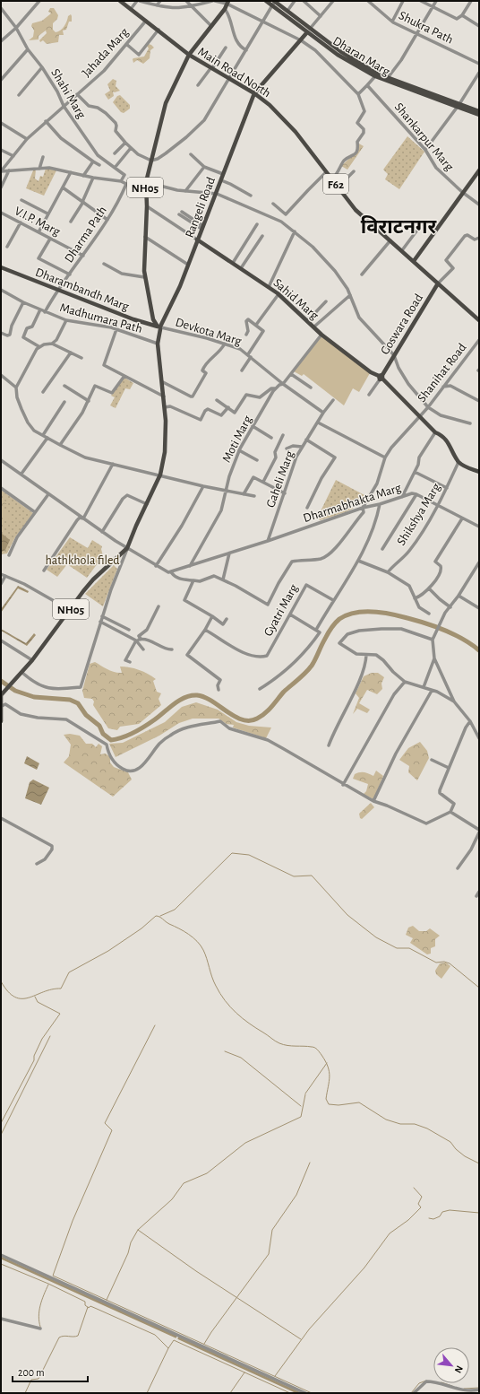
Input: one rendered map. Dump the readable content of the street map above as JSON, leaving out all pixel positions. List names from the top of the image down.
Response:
{
  "streets": {
    "main road": [
      "Dharan Marg",
      "Main Road North",
      "F62",
      "NH05",
      "Rangeli Road",
      "Dharambandh Marg",
      "Sahid Marg",
      "Goswara Road"
    ],
    "street": [
      "Shukra Path",
      "Jahada Marg",
      "Shahi Marg",
      "Shankarpur Marg",
      "V.I.P. Marg",
      "Dharma Path",
      "Madhumara Path",
      "Devkota Marg",
      "Shanihat Road",
      "Moti Marg",
      "Gaheli Marg",
      "Dharmabhakta Marg",
      "Shikshya Marg",
      "Gyatri Marg"
    ]
  },
  "crossings": [
    ["Jahada Marg", "Shahi Marg"],
    ["Jahada Marg", "F62"],
    ["Main Road North", "F62"],
    ["Main Road North", "NH05"],
    ["Main Road North", "Rangeli Road"],
    ["Main Road North", "Goswara Road"],
    ["F62", "NH05"],
    ["NH05", "Rangeli Road"],
    ["NH05", "Dharambandh Marg"],
    ["NH05", "Madhumara Path"],
    ["NH05", "Devkota Marg"],
    ["Rangeli Road", "Dharambandh Marg"],
    ["Rangeli Road", "Sahid Marg"],
    ["Rangeli Road", "Devkota Marg"],
    ["V.I.P. Marg", "Dharma Path"],
    ["Dharma Path", "Dharambandh Marg"],
    ["Dharma Path", "Madhumara Path"],
    ["Dharambandh Marg", "Devkota Marg"],
    ["Sahid Marg", "Goswara Road"],
    ["Sahid Marg", "Shanihat Road"],
    ["Sahid Marg", "Moti Marg"],
    ["Sahid Marg", "Shikshya Marg"],
    ["Devkota Marg", "Moti Marg"],
    ["Shanihat Road", "Dharmabhakta Marg"],
    ["Moti Marg", "Dharmabhakta Marg"],
    ["Gaheli Marg", "Dharmabhakta Marg"],
    ["Dharmabhakta Marg", "Shikshya Marg"]
  ],
  "districts": ["विराटनगर"],
  "parks": ["hathkhola filed"],
  "scale_bar": "200 m",
  "north": "bottom right"
}
